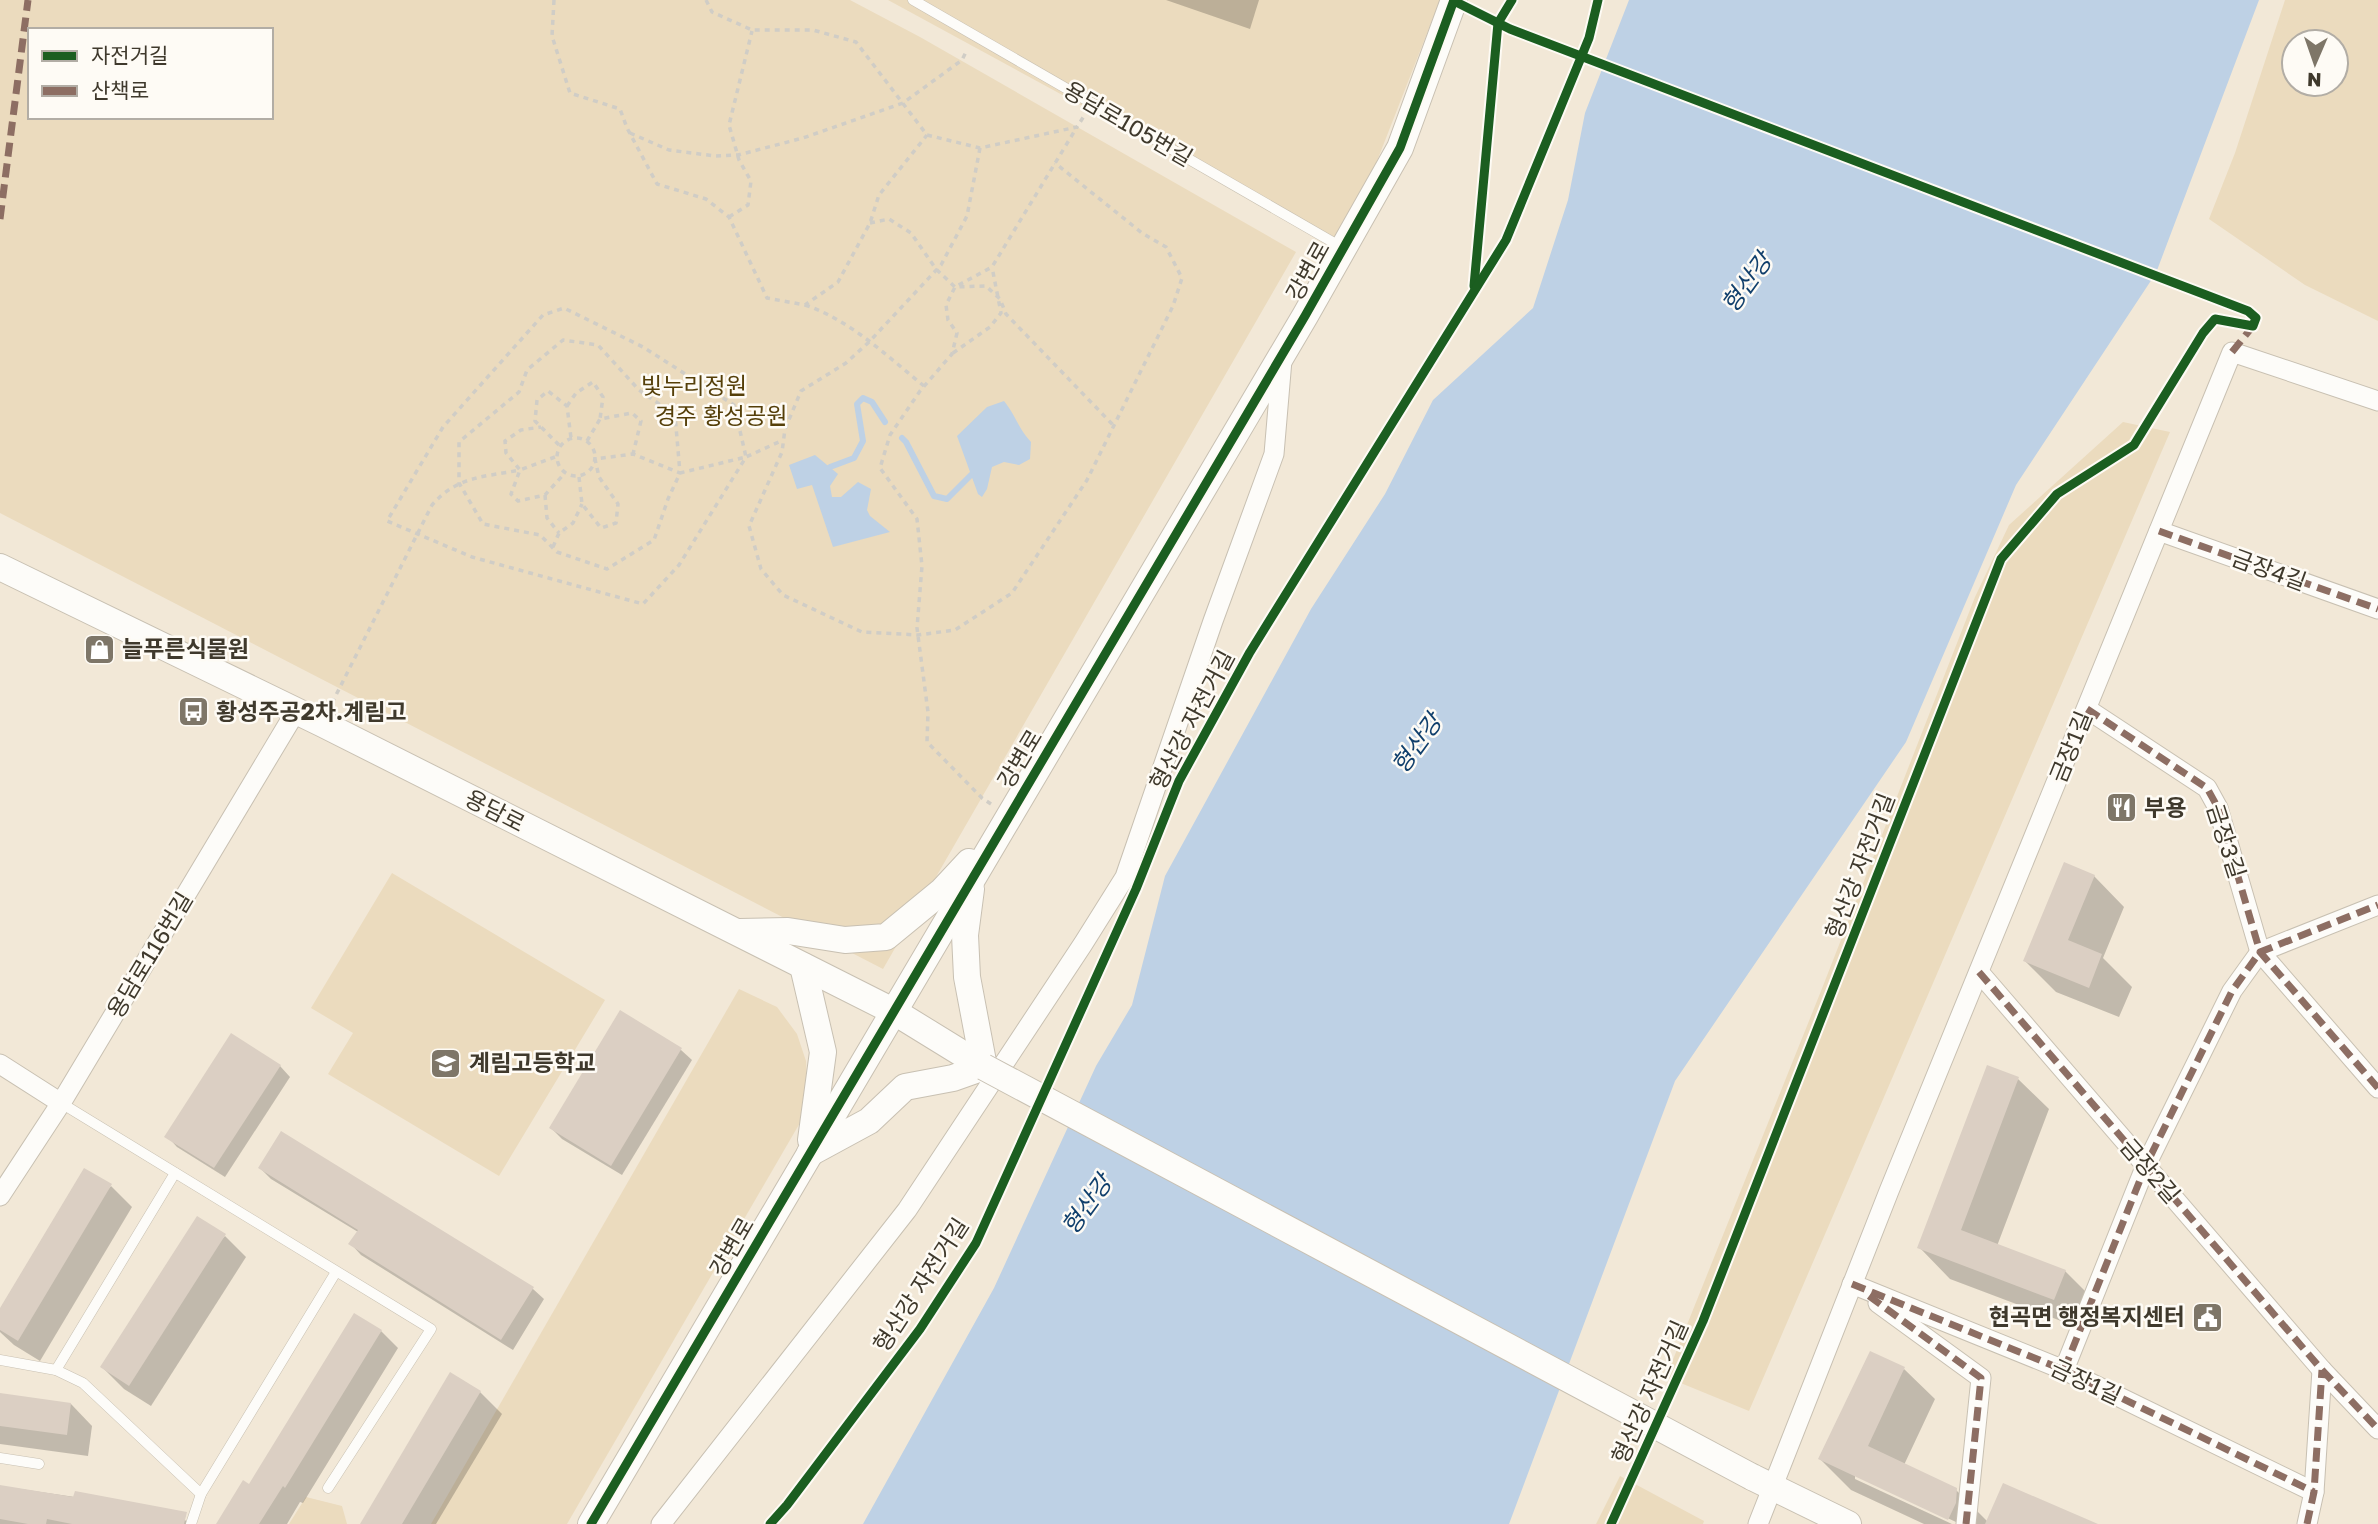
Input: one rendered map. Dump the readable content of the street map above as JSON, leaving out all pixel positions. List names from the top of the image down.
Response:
{
  "streets": {
    "main road": ["강변로", "용담로"],
    "street": [
      "금장4길",
      "금장1길",
      "금장3길",
      "용담로116번길",
      "금장2길"
    ],
    "lane": ["용담로105번길"],
    "cycle path": ["형산강 자전거길"]
  },
  "crossings": [
    ["용담로105번길", "강변로"],
    ["강변로", "용담로"],
    ["금장4길", "금장1길"],
    ["금장1길", "용담로"],
    ["금장1길", "금장3길"],
    ["금장1길", "금장2길"],
    ["용담로", "용담로116번길"]
  ],
  "water": ["형산강"],
  "parks": ["빛누리정원", "경주 황성공원"],
  "places": {
    "shop": ["늘푸른식물원"],
    "bus stop": ["황성주공2차.계림고"],
    "restaurant": ["부용"],
    "school or university": ["계림고등학교"],
    "public building": ["현곡면 행정복지센터"]
  },
  "legend": ["자전거길", "산책로"],
  "north": "bottom"
}
